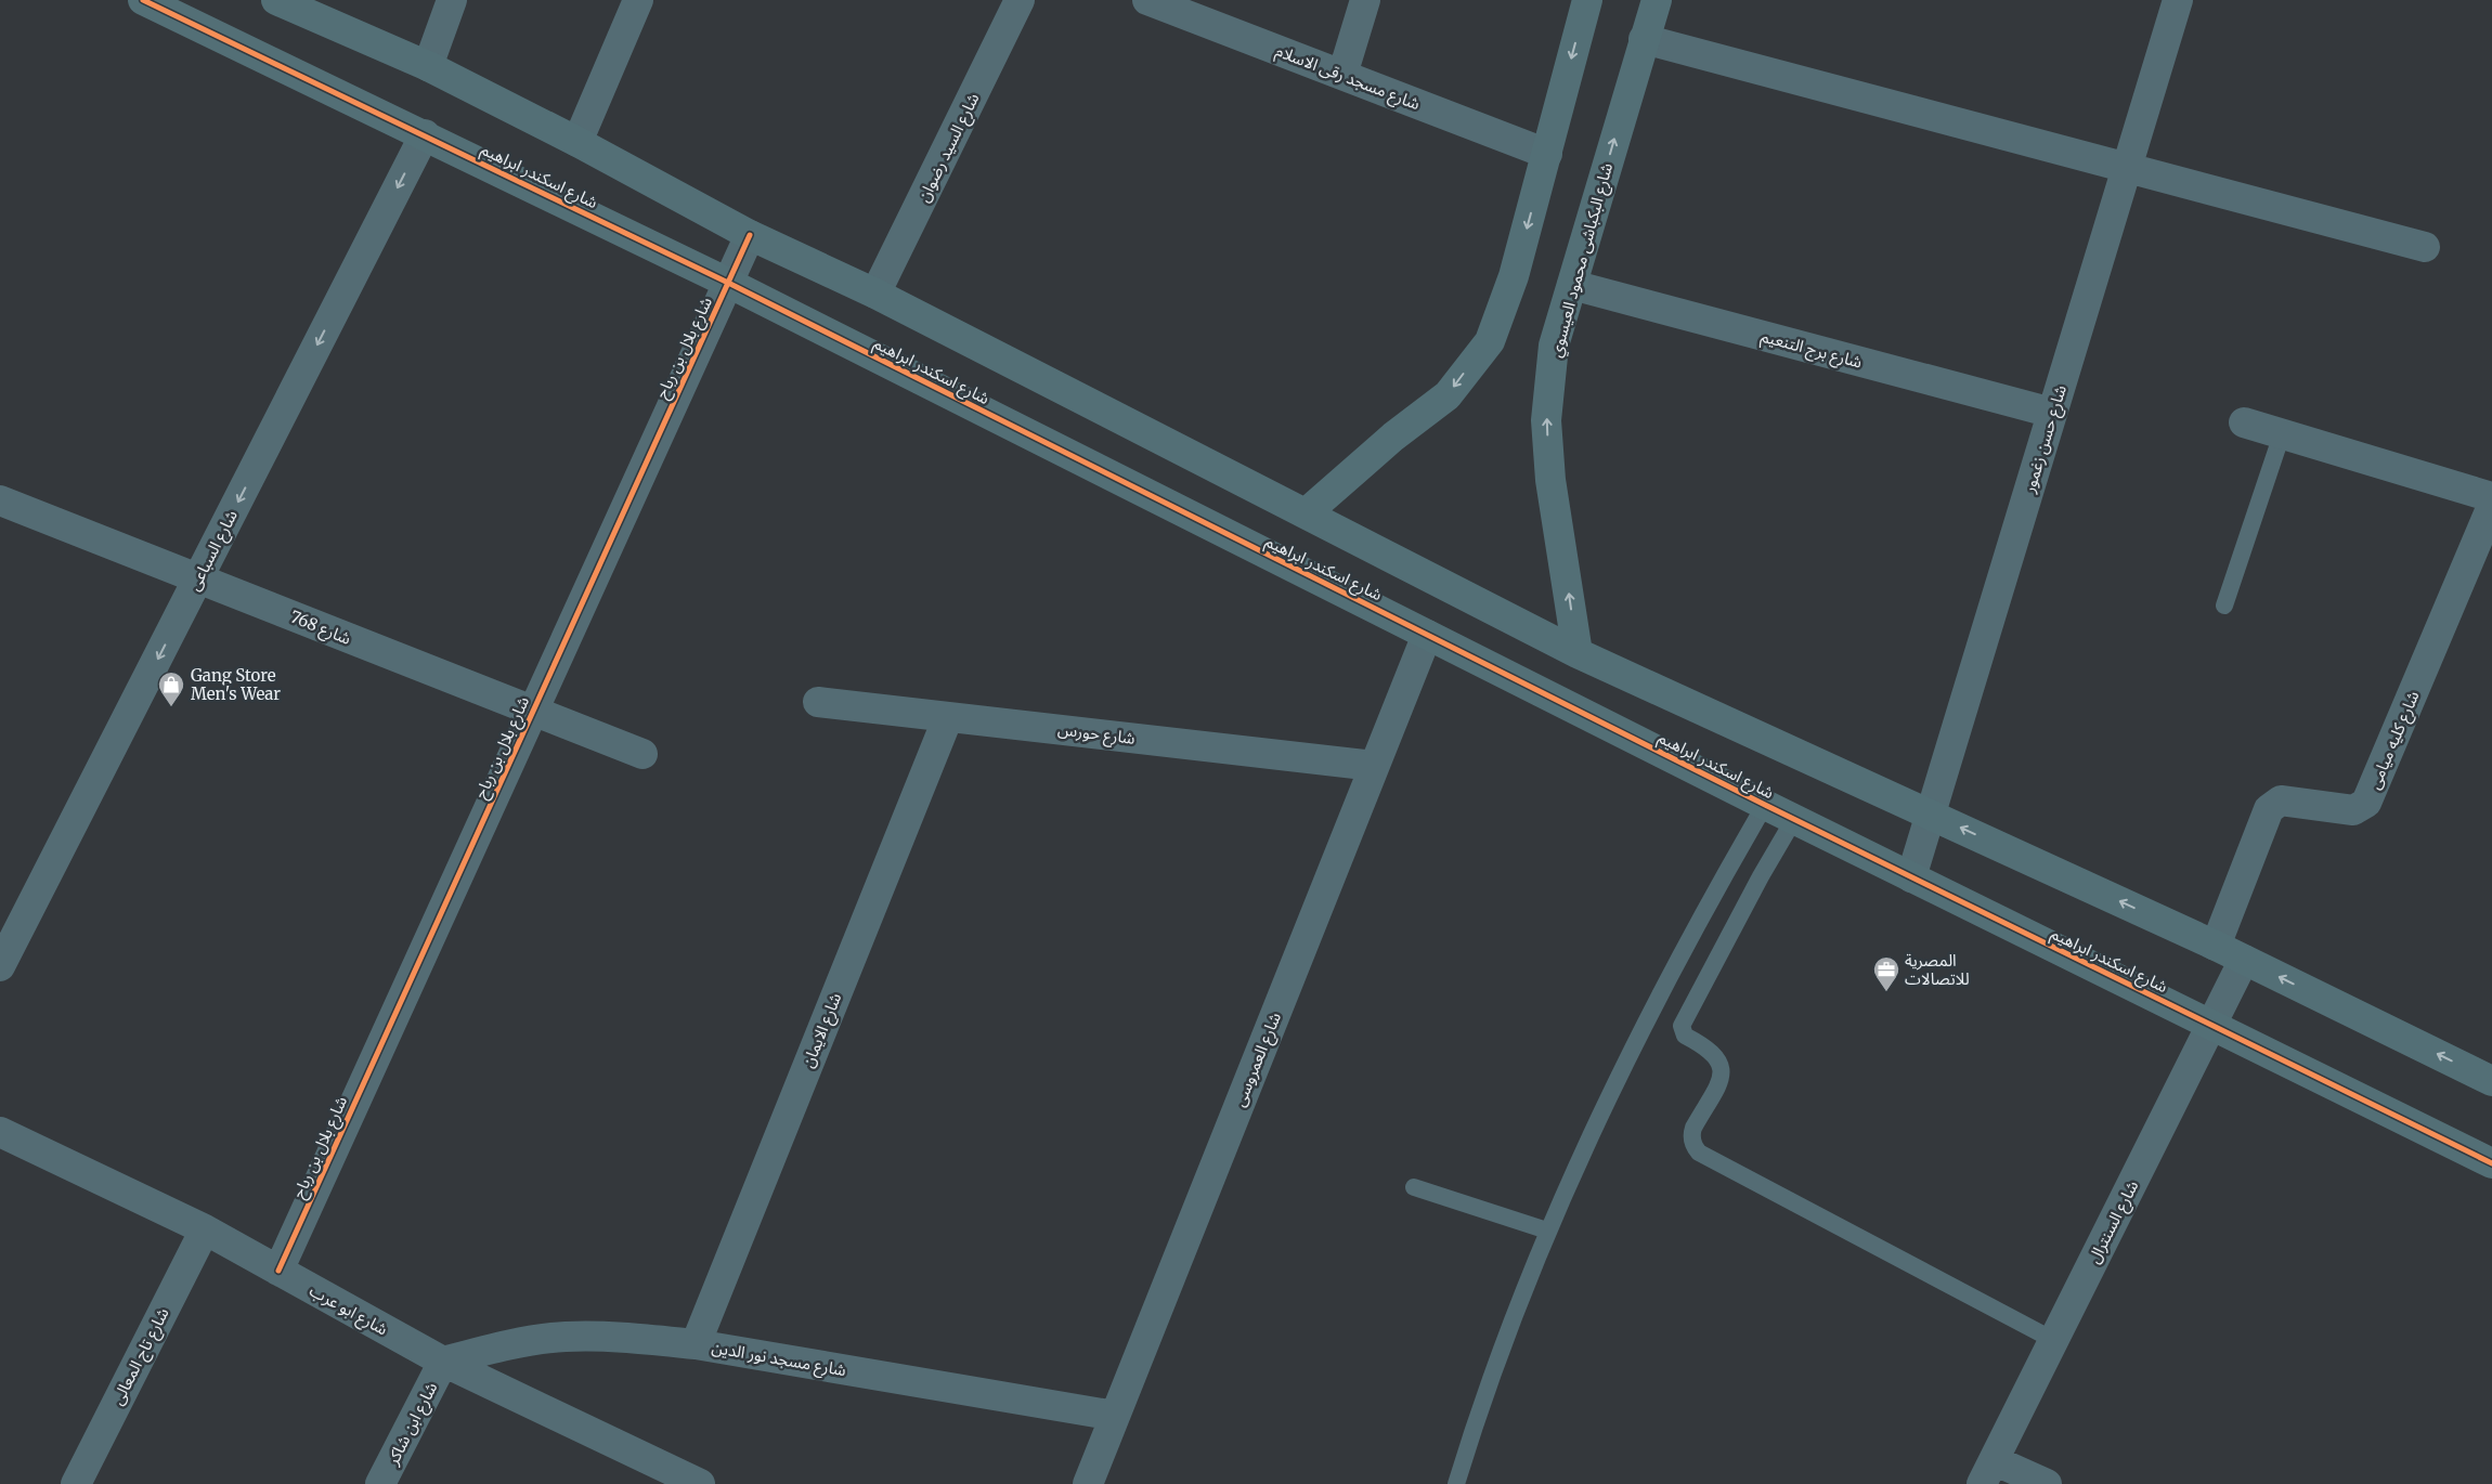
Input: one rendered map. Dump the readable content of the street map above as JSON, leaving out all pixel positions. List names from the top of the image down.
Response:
{
  "streets": {
    "street": [
      "شارع مسجد رقى الاسلام",
      "شارع السيد رضوان",
      "شارع اسكندر ابراهيم",
      "شارع البكباشى محمود العيسوي",
      "شارع بلال بن رباح",
      "شارع برج التنعيم",
      "شارع حسن زغمور",
      "شارع السباعى",
      "شارع 768",
      "شارع حورس",
      "شارع كليه ميامى",
      "شارع الايمان",
      "شارع العمروسى",
      "شارع السنترال",
      "شارع ابو عرب",
      "شارع تاج المعالى",
      "شارع مسجد نور الدين",
      "شارع ابن شاكر"
    ]
  },
  "crossings": [
    ["شارع اسكندر ابراهيم", "شارع بلال بن رباح"],
    ["شارع اسكندر ابراهيم", "شارع حسن زغمور"],
    ["شارع اسكندر ابراهيم", "شارع السباعى"],
    ["شارع اسكندر ابراهيم", "شارع العمروسى"],
    ["شارع اسكندر ابراهيم", "شارع السنترال"],
    ["شارع البكباشى محمود العيسوي", "شارع برج التنعيم"],
    ["شارع بلال بن رباح", "شارع 768"],
    ["شارع بلال بن رباح", "شارع ابو عرب"],
    ["شارع برج التنعيم", "شارع حسن زغمور"],
    ["شارع السباعى", "شارع 768"],
    ["شارع حورس", "شارع الايمان"],
    ["شارع حورس", "شارع العمروسى"],
    ["شارع الايمان", "شارع مسجد نور الدين"],
    ["شارع العمروسى", "شارع مسجد نور الدين"],
    ["شارع ابو عرب", "شارع تاج المعالى"],
    ["شارع ابو عرب", "شارع مسجد نور الدين"],
    ["شارع ابو عرب", "شارع ابن شاكر"],
    ["شارع مسجد نور الدين", "شارع ابن شاكر"]
  ],
  "one_way": ["شارع البكباشى محمود العيسوي", "شارع السباعى"],
  "places": {
    "shop": ["Gang Store Men's Wear"],
    "office": ["المصرية للاتصالات"]
  }
}
